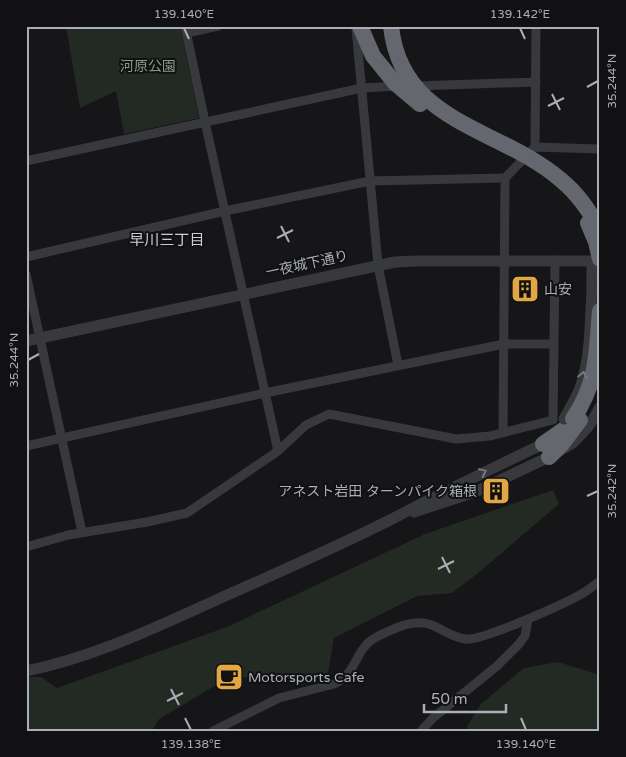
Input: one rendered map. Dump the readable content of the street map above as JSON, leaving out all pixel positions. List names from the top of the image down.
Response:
{
  "streets": {
    "street": ["一夜城下通り"]
  },
  "districts": ["早川三丁目"],
  "parks": ["河原公園"],
  "places": {
    "building": ["山安", "アネスト岩田 ターンパイク箱根"],
    "cafe": ["Motorsports Cafe"]
  },
  "scale_bar": "50 m",
  "coordinates": [
    "139.140°E",
    "139.142°E",
    "35.244°N",
    "35.242°N",
    "139.138°E"
  ]
}
